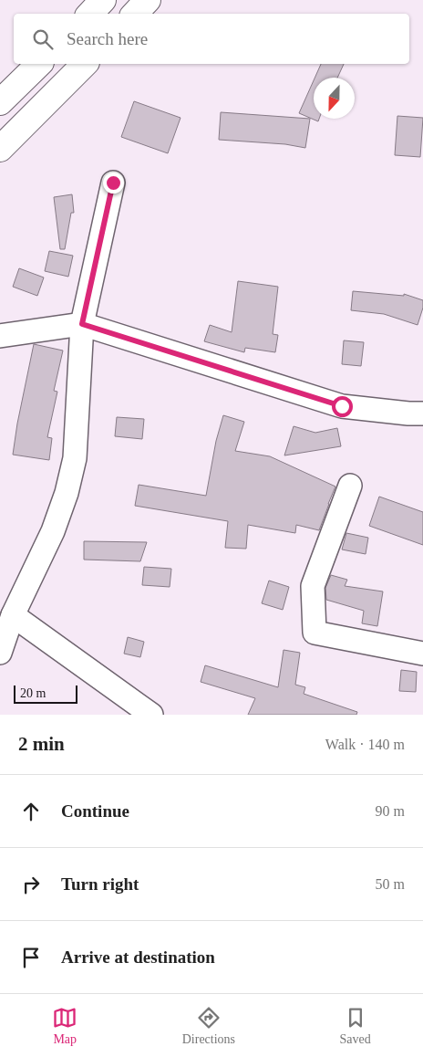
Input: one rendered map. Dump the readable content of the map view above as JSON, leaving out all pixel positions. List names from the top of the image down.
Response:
{
  "scale_bar": "20 m",
  "north": "bottom",
  "page": {
    "search": "Search here",
    "scale": "20 m",
    "heading": ["2 min", "Walk · 140 m"],
    "list": [
      ["Continue", "90 m"],
      ["Turn right", "50 m"],
      "Arrive at destination"
    ],
    "nav": ["Map", "Directions", "Saved"]
  }
}
